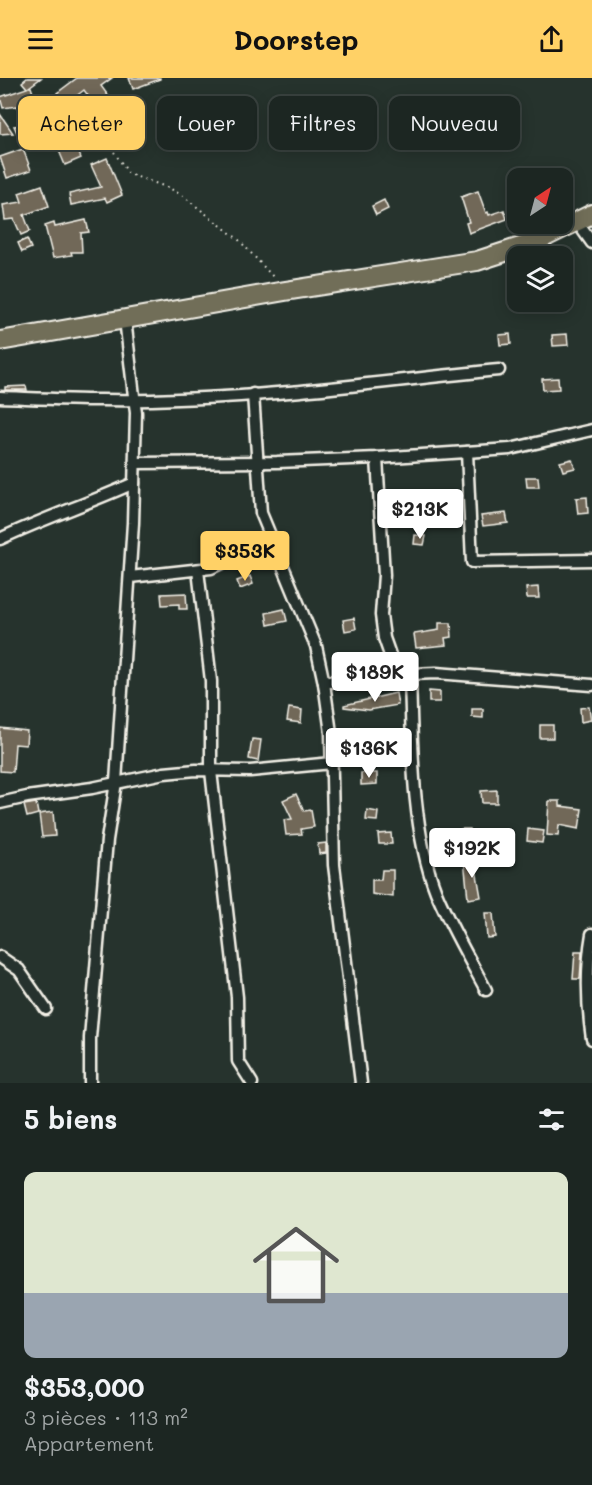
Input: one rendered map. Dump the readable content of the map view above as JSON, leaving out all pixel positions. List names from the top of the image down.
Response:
{
  "north": "top right",
  "page": {
    "header": "Doorstep",
    "chip": [
      "Acheter",
      "Louer",
      "Filtres",
      "Nouveau"
    ],
    "price": [
      "$213K",
      "$353K",
      "$189K",
      "$136K",
      "$192K"
    ],
    "heading": "5 biens",
    "list": [
      {
        "name": "$353,000",
        "note": "3 pièces · 113 m² · Appartement"
      }
    ]
  }
}
